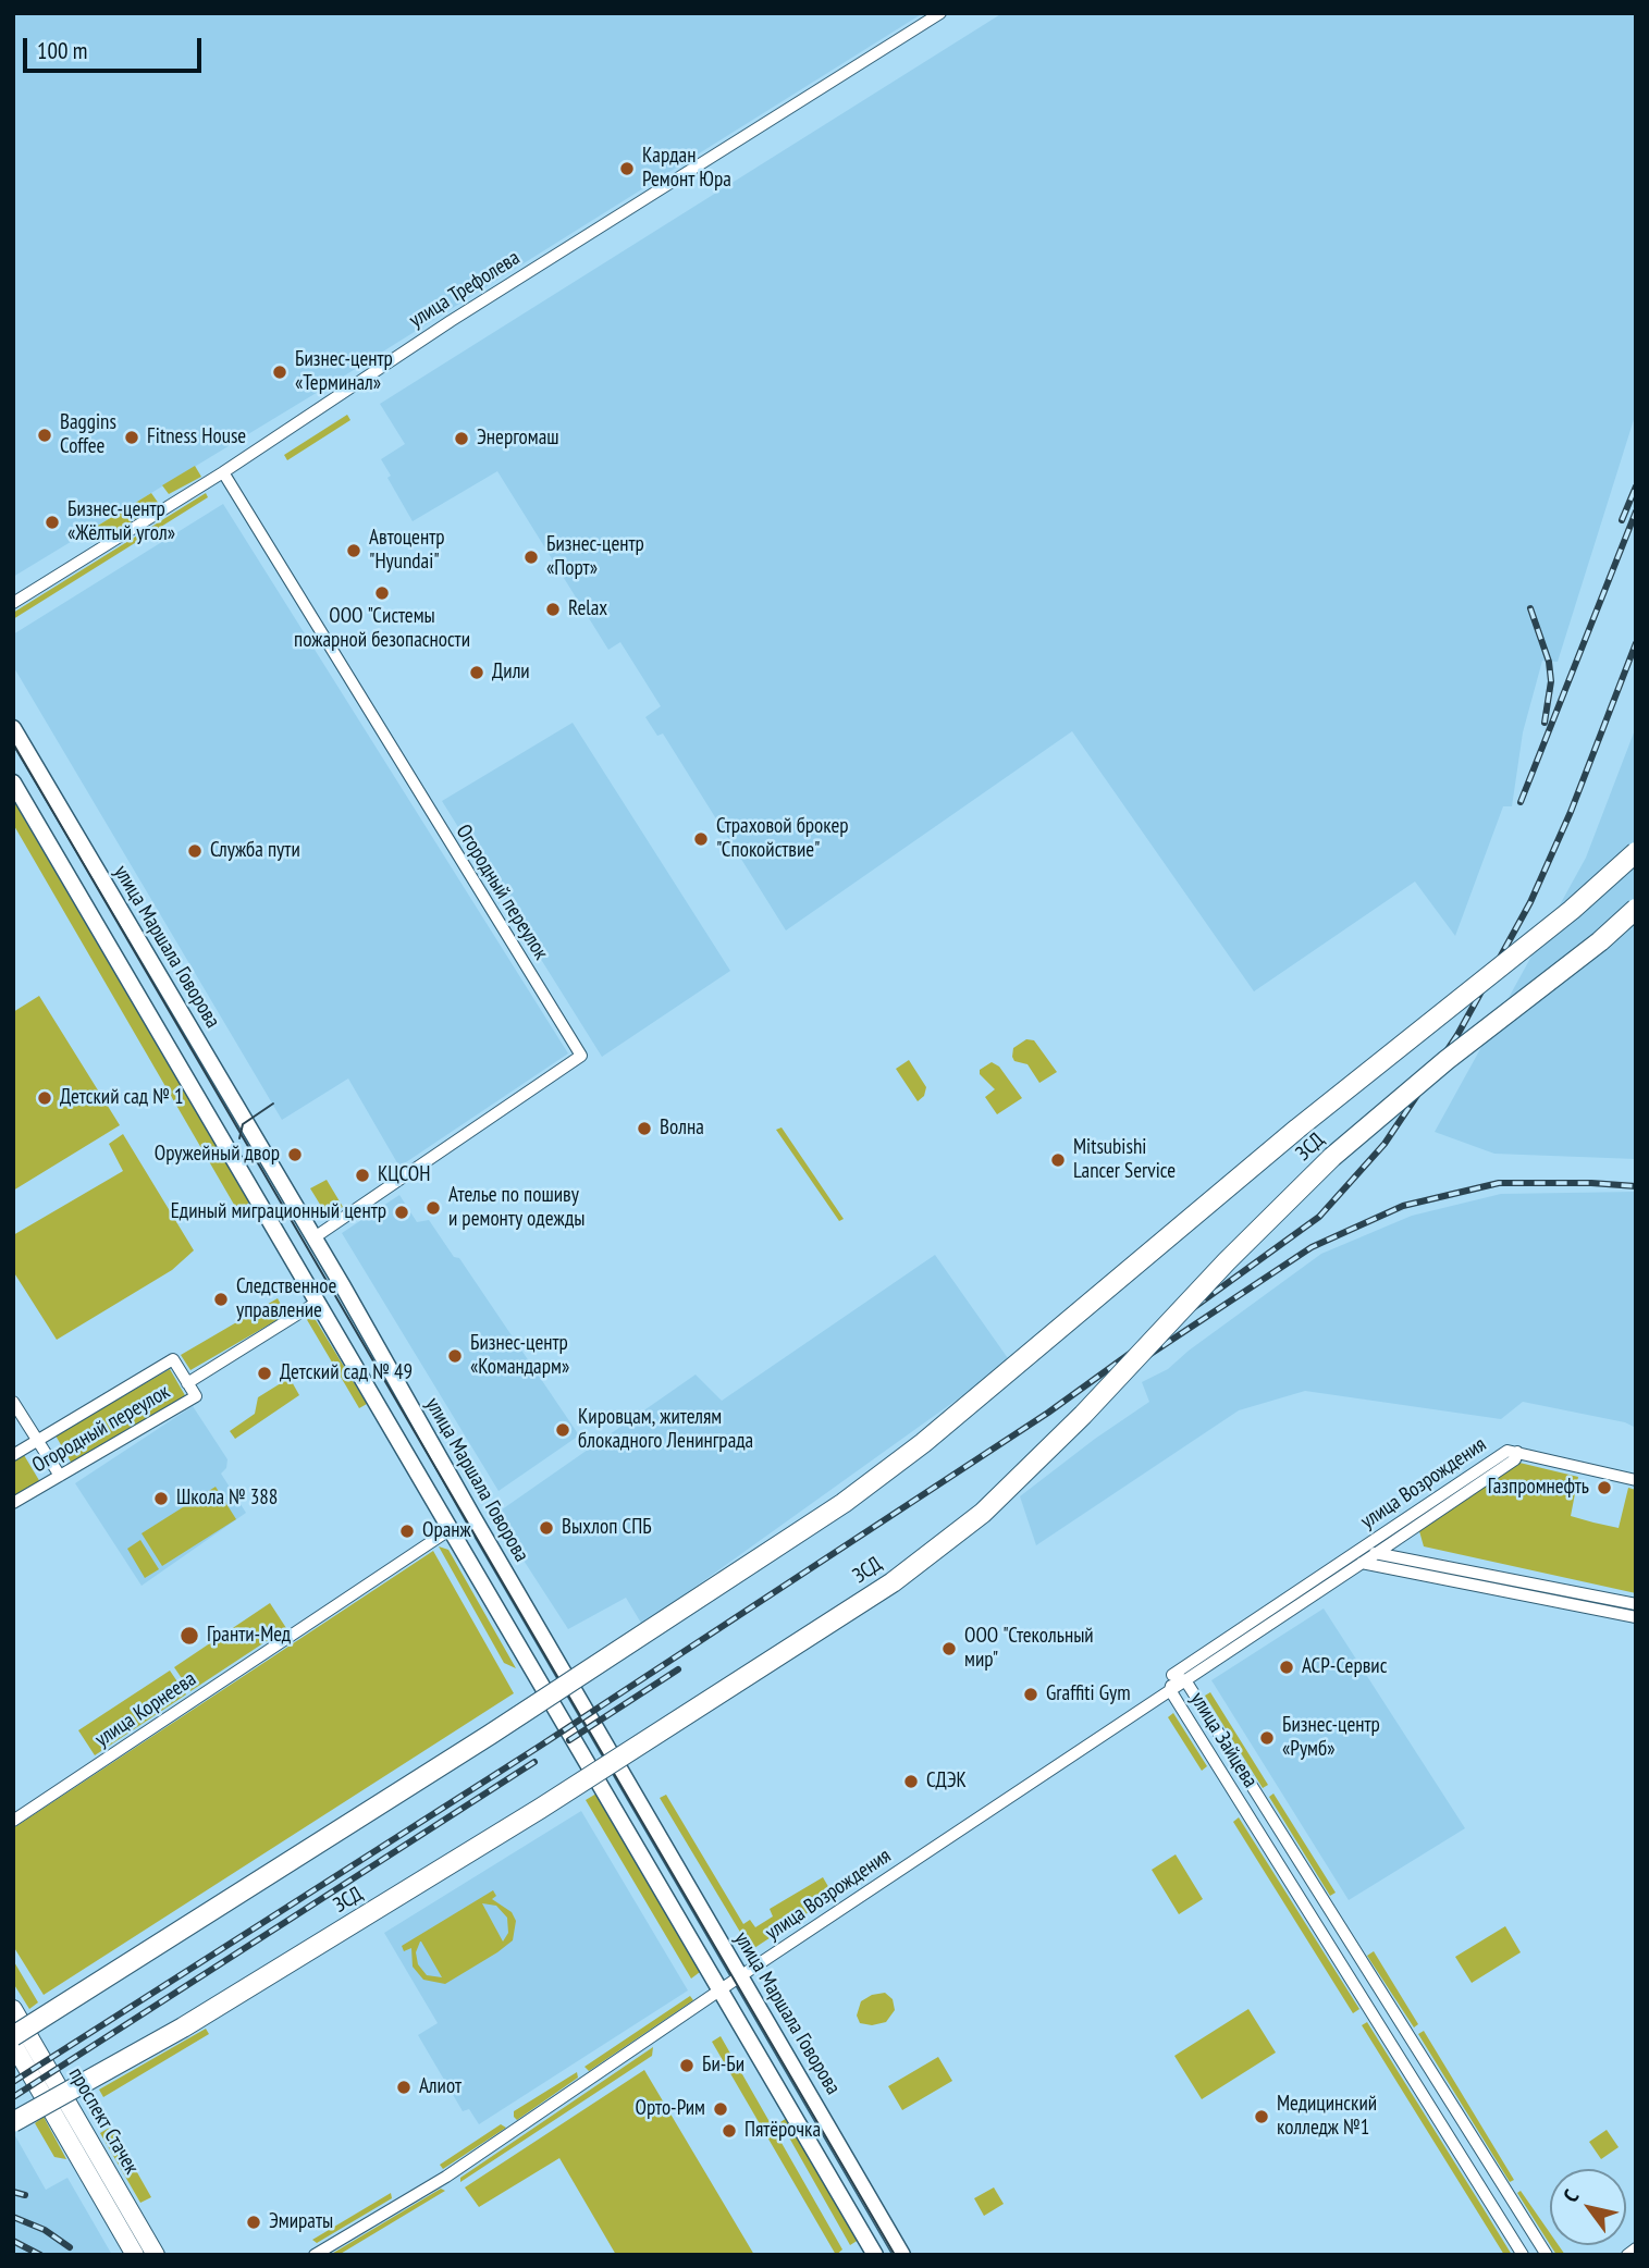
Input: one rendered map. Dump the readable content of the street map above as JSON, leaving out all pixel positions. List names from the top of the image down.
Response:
{
  "streets": {
    "highway": ["ЗСД"],
    "main road": ["улица Маршала Говорова", "проспект Стачек"],
    "street": [
      "улица Трефолева",
      "Огородный переулок",
      "улица Возрождения",
      "улица Корнеева",
      "улица Зайцева"
    ]
  },
  "crossings": [
    ["улица Трефолева", "Огородный переулок"],
    ["Огородный переулок", "улица Маршала Говорова"],
    ["улица Маршала Говорова", "улица Возрождения"],
    ["улица Маршала Говорова", "улица Корнеева"],
    ["улица Возрождения", "улица Зайцева"]
  ],
  "places": [
    "Кардан Ремонт Юра",
    "Бизнес-центр «Терминал»",
    "Baggins Coffee",
    "Fitness House",
    "Энергомаш",
    "Бизнес-центр «Жёлтый угол»",
    "Автоцентр \"Hyundai\"",
    "Бизнес-центр «Порт»",
    "ООО \"Системы пожарной безопасности",
    "Relax",
    "Дили",
    "Страховой брокер \"Спокойствие\"",
    "Служба пути",
    "Детский сад № 1",
    "Волна",
    "Оружейный двор",
    "Mitsubishi Lancer Service",
    "КЦСОН",
    "Ателье по пошиву и ремонту одежды",
    "Единый миграционный центр",
    "Следственное управление",
    "Бизнес-центр «Командарм»",
    "Детский сад № 49",
    "Кировцам, жителям блокадного Ленинграда",
    "Газпромнефть",
    "Школа № 388",
    "Выхлоп СПБ",
    "Оранж",
    "Гранти-Мед",
    "ООО \"Стекольный мир\"",
    "АСР-Сервис",
    "Graffiti Gym",
    "Бизнес-центр «Румб»",
    "СДЭК",
    "Би-Би",
    "Алиот",
    "Орто-Рим",
    "Медицинский колледж №1",
    "Пятёрочка",
    "Эмираты"
  ],
  "scale_bar": "100 m",
  "north": "top left"
}
